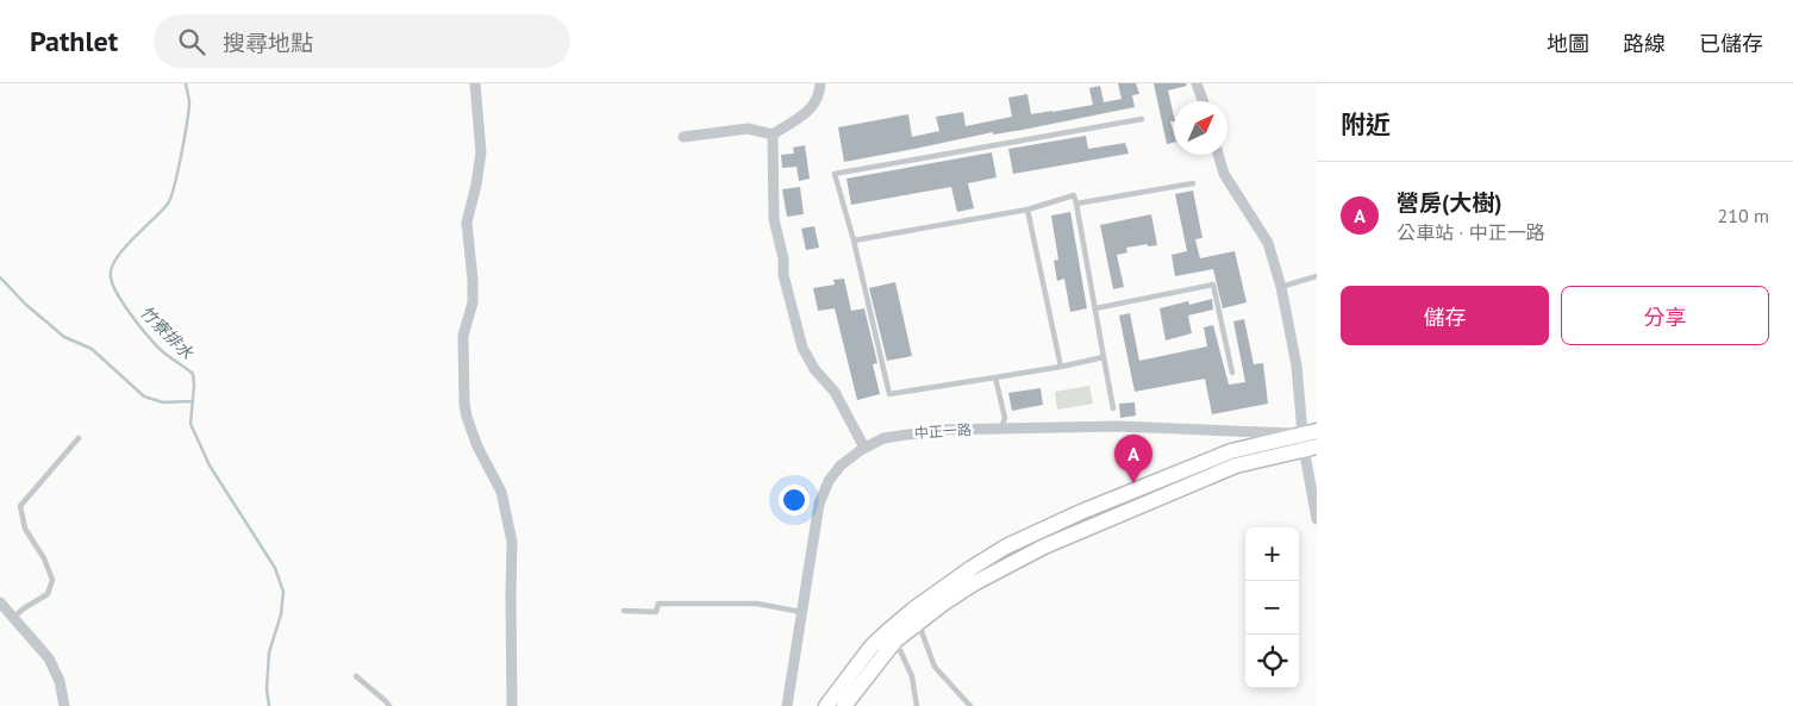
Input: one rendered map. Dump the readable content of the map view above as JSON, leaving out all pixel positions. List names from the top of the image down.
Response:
{
  "streets": {
    "street": ["中正一路"]
  },
  "water": ["竹寮排水"],
  "north": "top right",
  "page": {
    "header": "Pathlet",
    "search": "搜尋地點",
    "nav": ["地圖", "路線", "已儲存"],
    "heading": "附近",
    "list": [
      {
        "mark": "A",
        "name": "營房(大樹)",
        "note": "公車站 · 中正一路",
        "value": "210 m"
      }
    ],
    "buttons": ["儲存", "分享"],
    "pins": "A",
    "map_buttons": ["+", "−"]
  }
}
